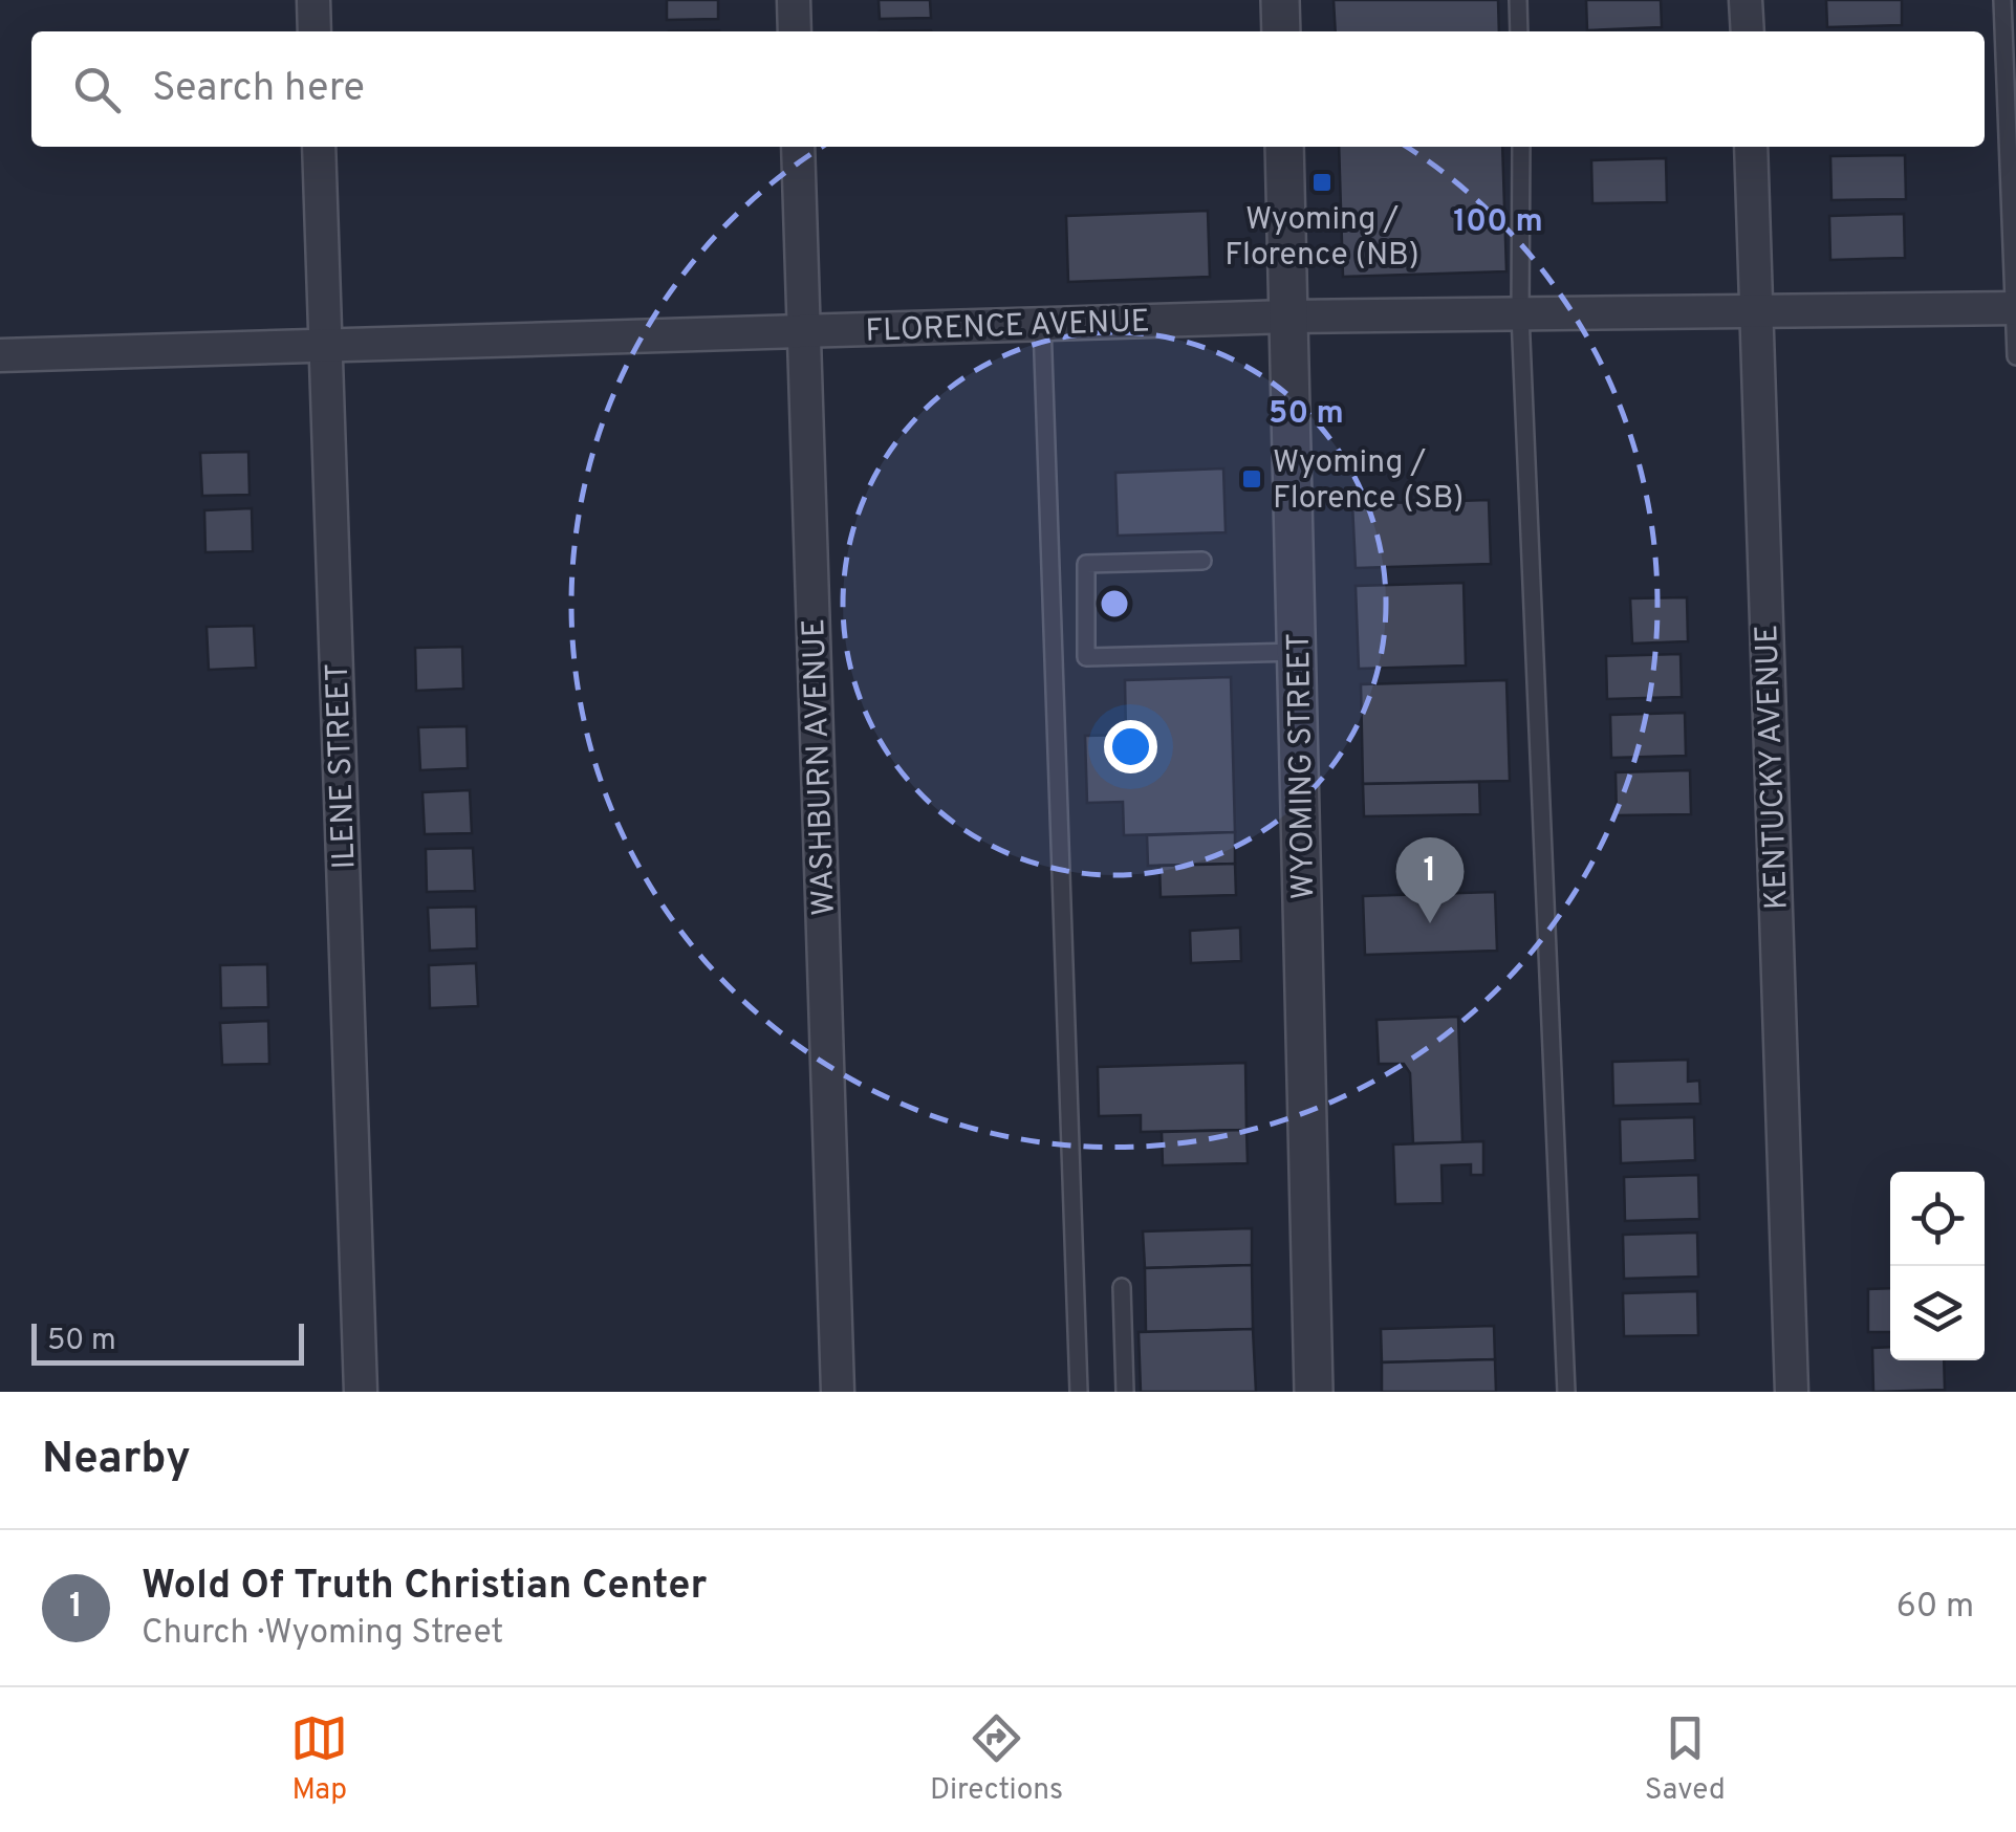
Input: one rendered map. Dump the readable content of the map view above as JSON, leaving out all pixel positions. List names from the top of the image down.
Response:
{
  "streets": {
    "street": [
      "FLORENCE AVENUE",
      "ILENE STREET",
      "WYOMING STREET",
      "WASHBURN AVENUE",
      "KENTUCKY AVENUE"
    ]
  },
  "crossings": [
    ["FLORENCE AVENUE", "ILENE STREET"],
    ["FLORENCE AVENUE", "WYOMING STREET"],
    ["FLORENCE AVENUE", "WASHBURN AVENUE"],
    ["FLORENCE AVENUE", "KENTUCKY AVENUE"]
  ],
  "places": {
    "transit": ["Wyoming / Florence (NB)", "Wyoming / Florence (SB)"]
  },
  "scale_bar": "50 m",
  "page": {
    "search": "Search here",
    "pins": "1",
    "scale": "50 m",
    "heading": "Nearby",
    "list": [
      {
        "mark": "1",
        "name": "Wold Of Truth Christian Center",
        "note": "Church · Wyoming Street",
        "value": "60 m"
      }
    ],
    "nav": ["Map", "Directions", "Saved"]
  },
  "rings": ["100 m", "50 m"]
}
